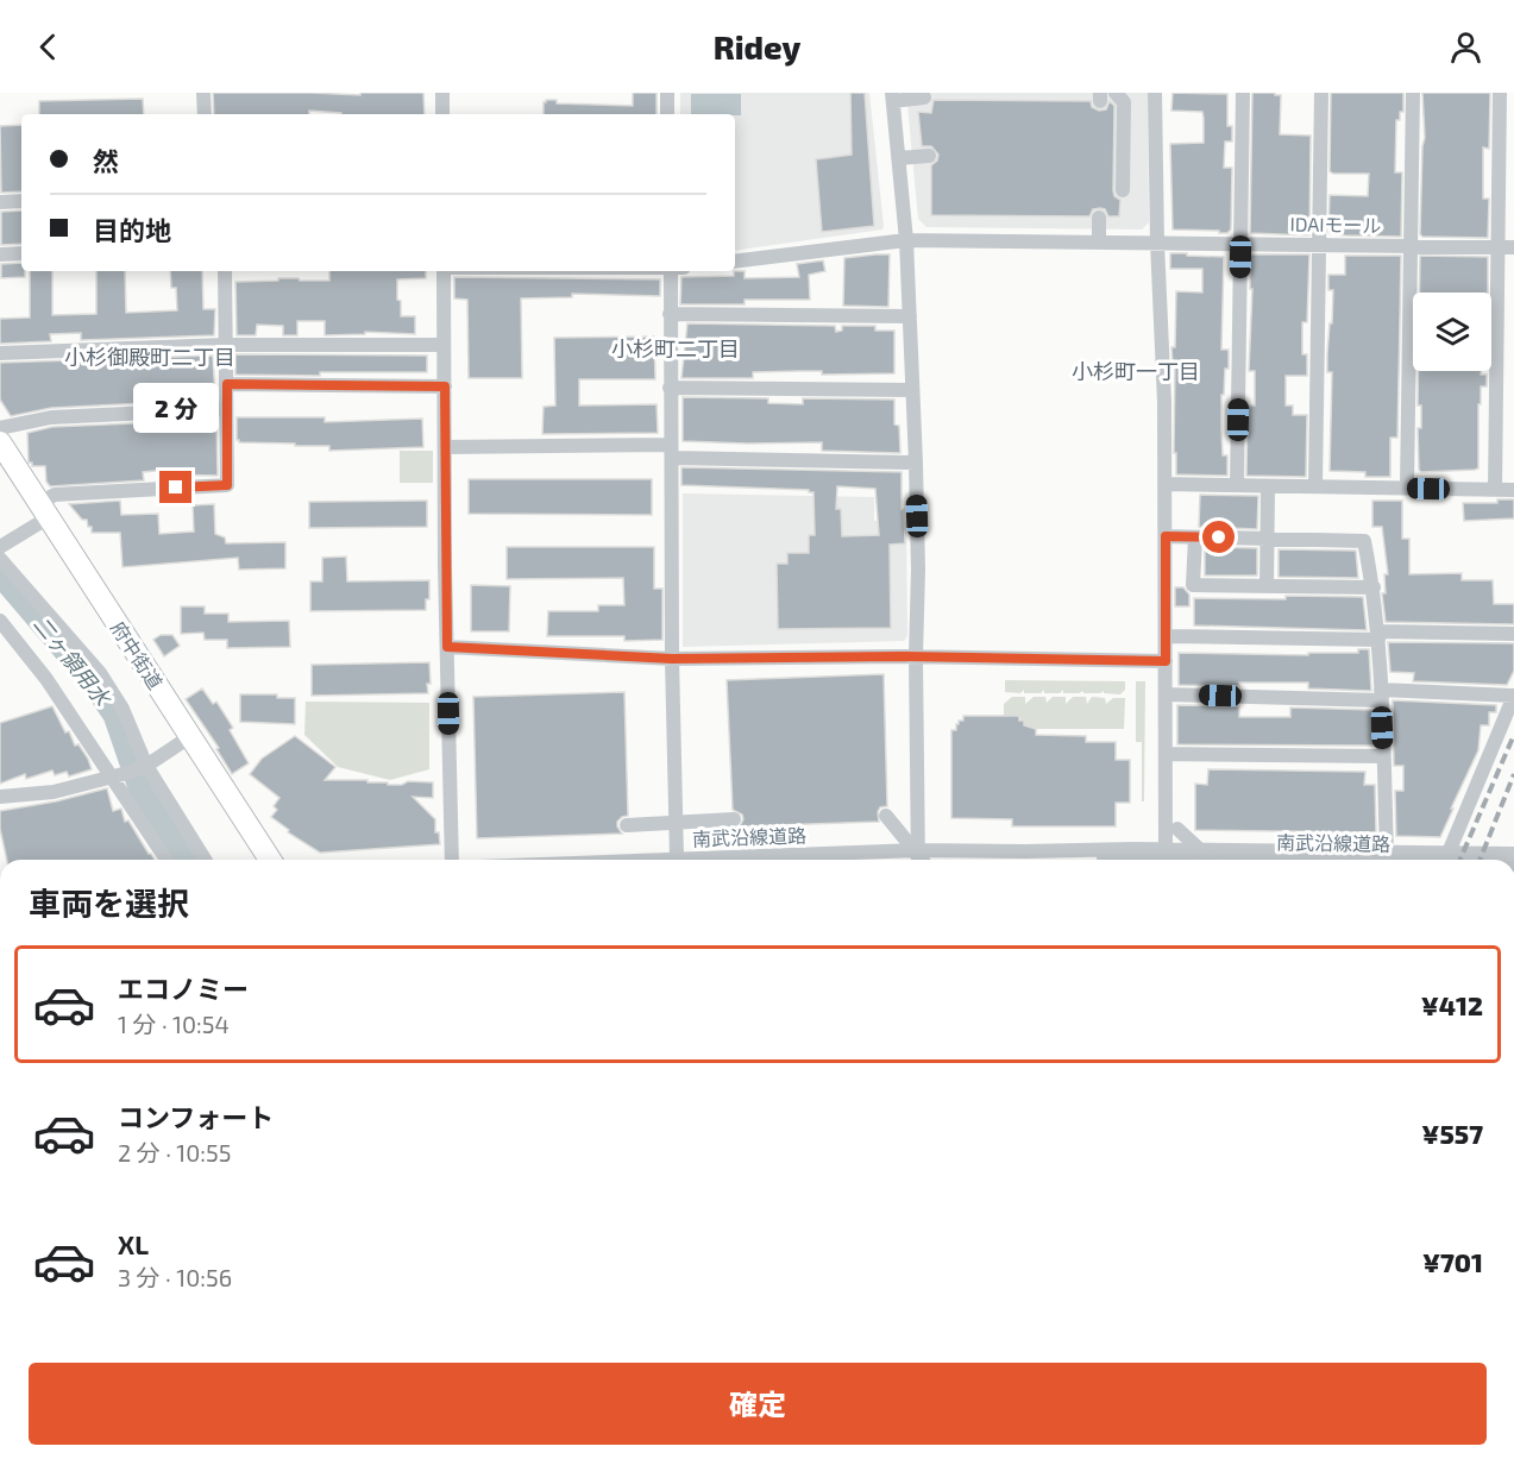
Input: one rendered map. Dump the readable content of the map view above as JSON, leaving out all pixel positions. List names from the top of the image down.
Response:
{
  "streets": {
    "highway": ["府中街道"],
    "street": ["IDAIモール", "南武沿線道路"]
  },
  "districts": ["小杉町二丁目", "小杉御殿町二丁目", "小杉町一丁目"],
  "water": ["二ヶ領用水"],
  "page": {
    "header": "Ridey",
    "banner": ["然", "目的地"],
    "bubble": "2 分",
    "heading": "車両を選択",
    "list": [
      {
        "name": "エコノミー",
        "note": "1 分 · 10:54",
        "value": "¥412"
      },
      {
        "name": "コンフォート",
        "note": "2 分 · 10:55",
        "value": "¥557"
      },
      {
        "name": "XL",
        "note": "3 分 · 10:56",
        "value": "¥701"
      }
    ],
    "buttons": "確定"
  }
}
